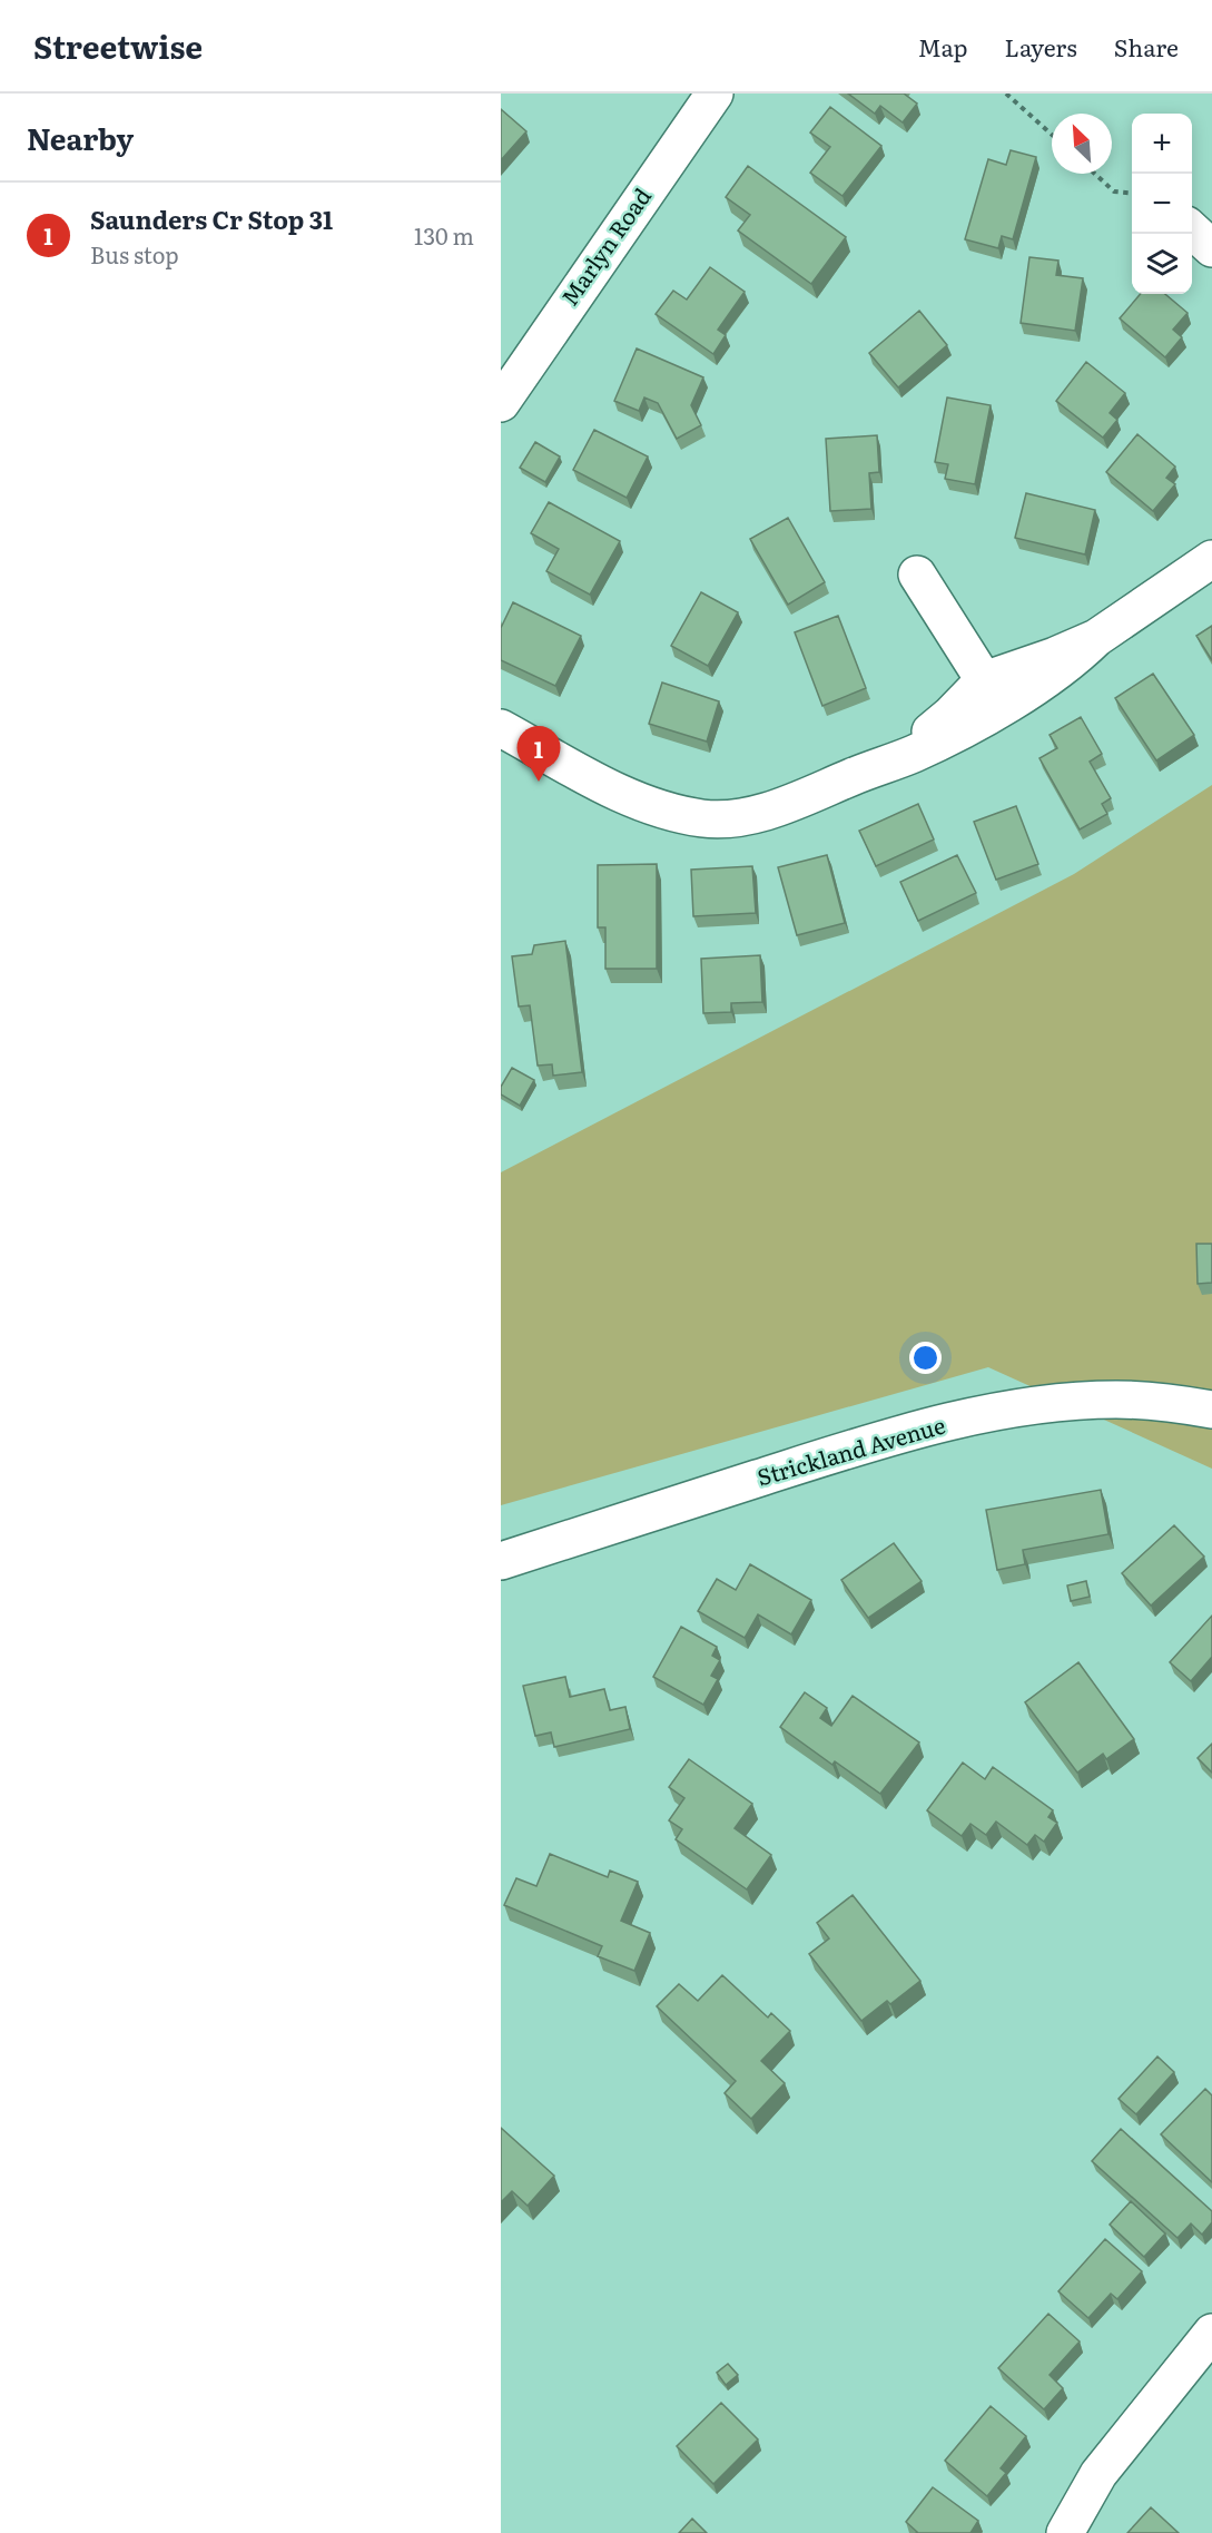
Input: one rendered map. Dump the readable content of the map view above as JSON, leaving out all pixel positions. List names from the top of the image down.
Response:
{
  "streets": {
    "street": ["Marlyn Road", "Strickland Avenue"]
  },
  "north": "top left",
  "page": {
    "header": "Streetwise",
    "nav": ["Map", "Layers", "Share"],
    "heading": "Nearby",
    "map_buttons": ["+", "−"],
    "list": [
      {
        "mark": "1",
        "name": "Saunders Cr Stop 31",
        "note": "Bus stop",
        "value": "130 m"
      }
    ],
    "pins": "1"
  }
}
